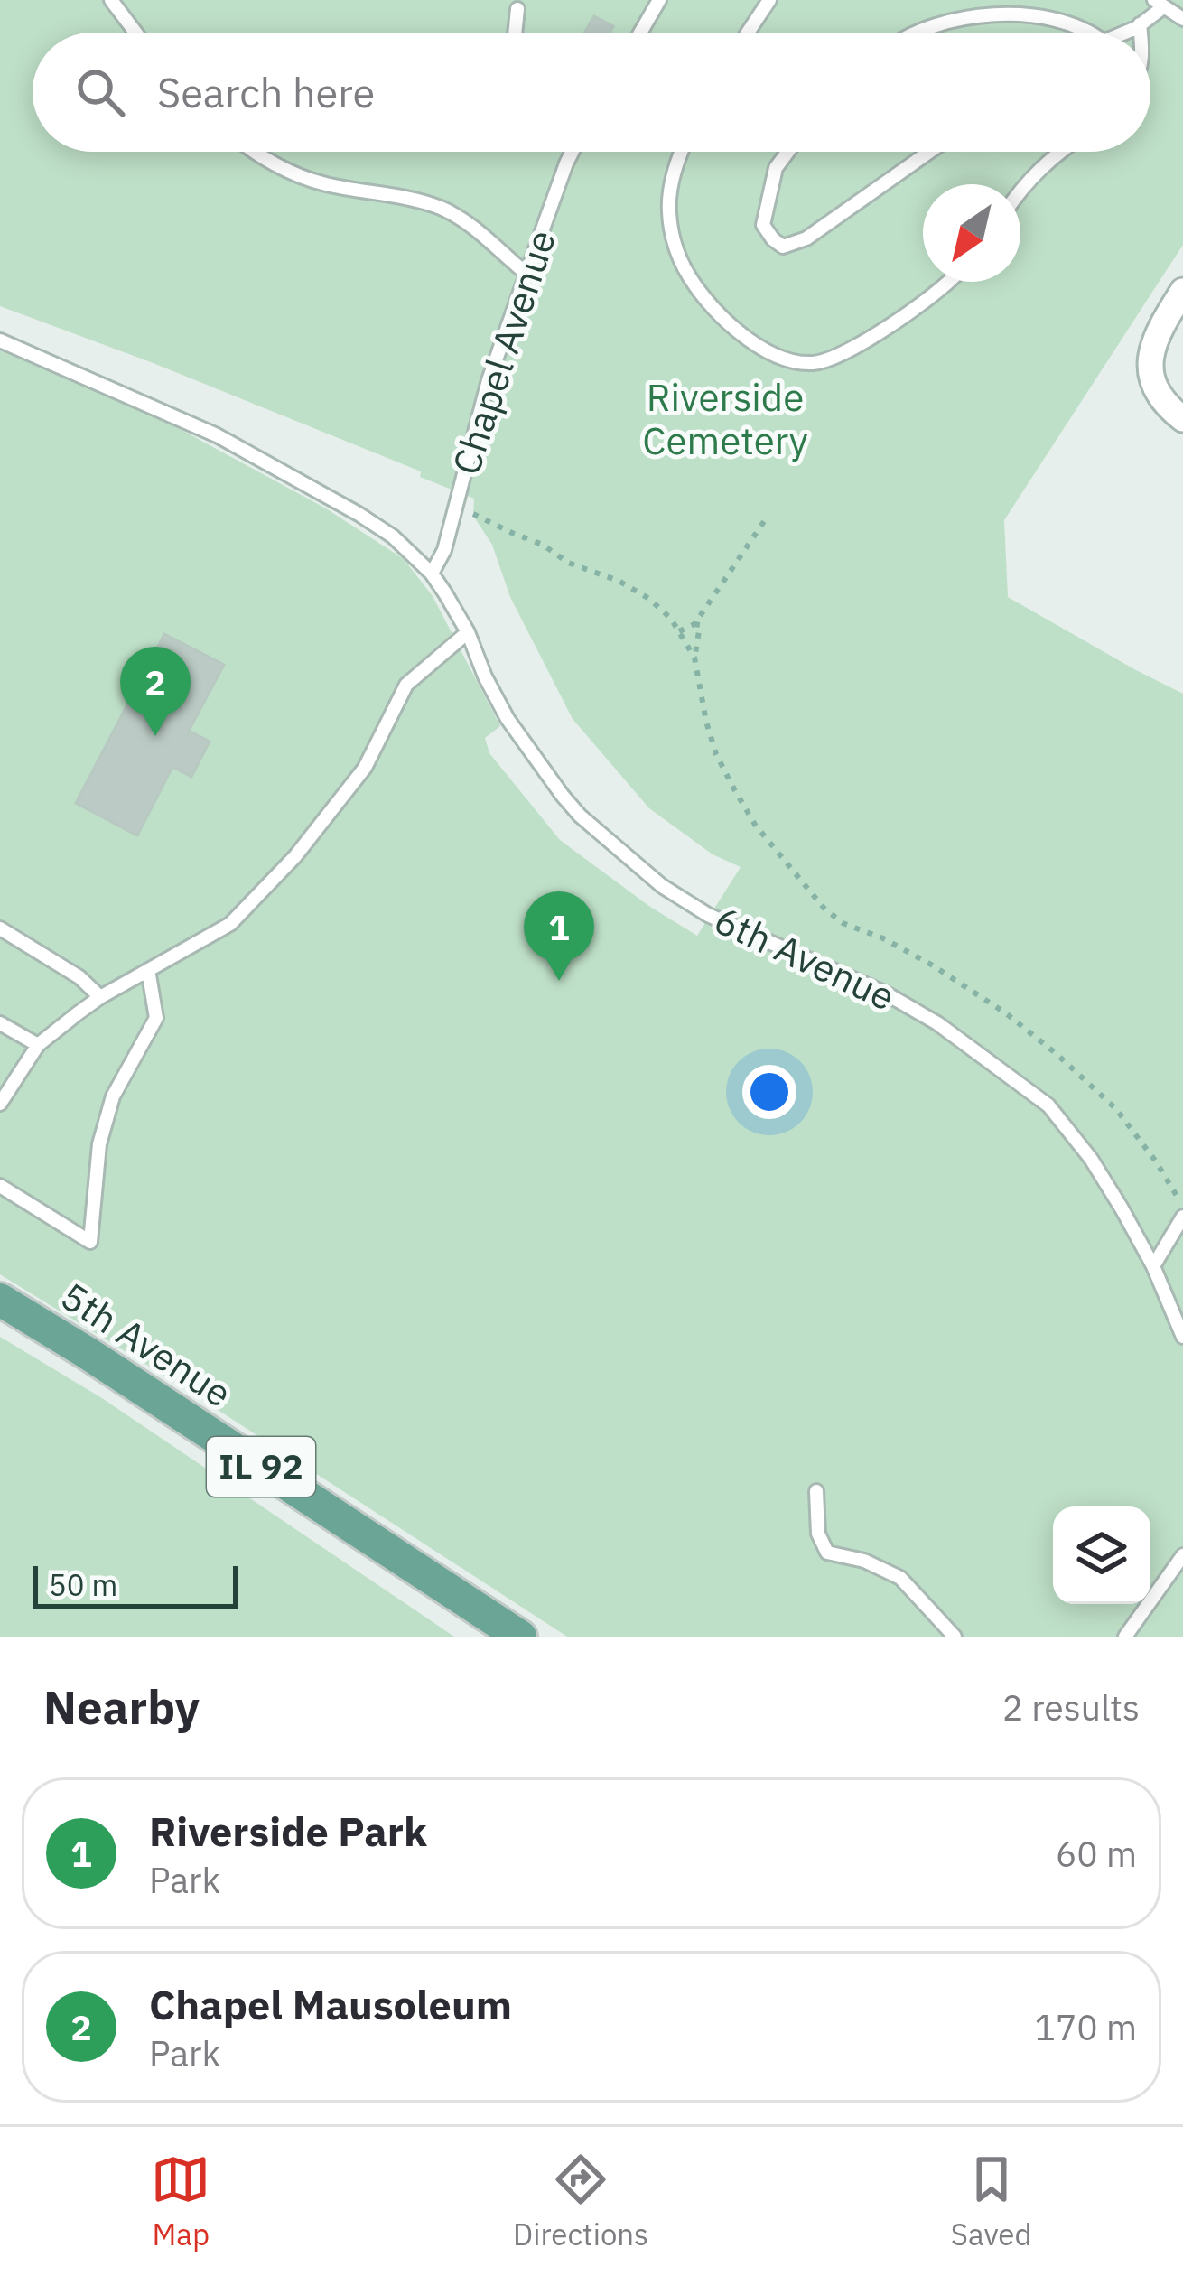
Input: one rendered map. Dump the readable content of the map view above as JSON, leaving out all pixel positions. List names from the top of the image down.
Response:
{
  "streets": {
    "main road": ["5th Avenue", "IL 92"],
    "lane": ["Chapel Avenue", "6th Avenue"]
  },
  "crossings": [
    ["Chapel Avenue", "6th Avenue"]
  ],
  "parks": ["Riverside Cemetery"],
  "scale_bar": "50 m",
  "north": "bottom left",
  "page": {
    "search": "Search here",
    "pins": ["2", "1"],
    "scale": "50 m",
    "heading": ["Nearby", "2 results"],
    "list": [
      {
        "mark": "1",
        "name": "Riverside Park",
        "note": "Park",
        "value": "60 m"
      },
      {
        "mark": "2",
        "name": "Chapel Mausoleum",
        "note": "Park",
        "value": "170 m"
      }
    ],
    "nav": ["Map", "Directions", "Saved"]
  }
}
